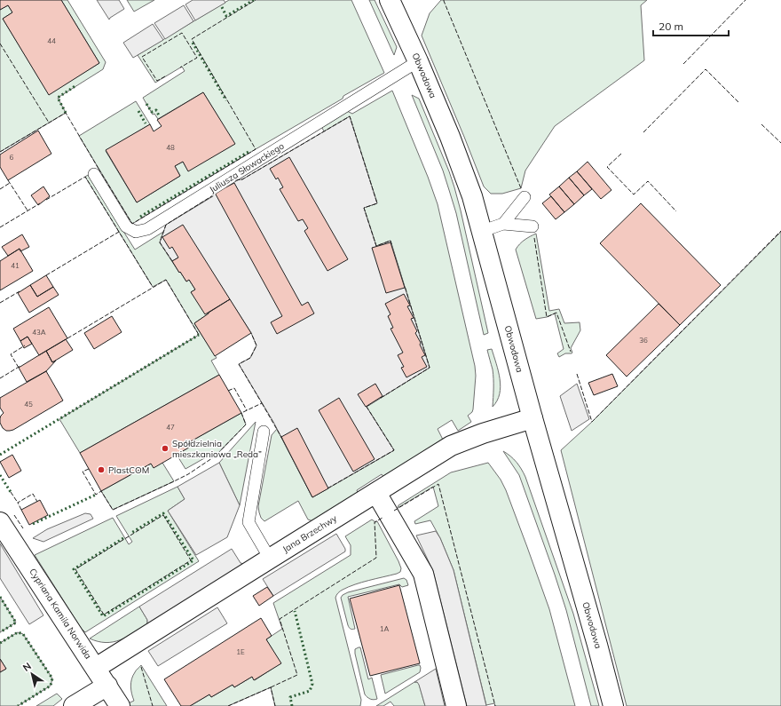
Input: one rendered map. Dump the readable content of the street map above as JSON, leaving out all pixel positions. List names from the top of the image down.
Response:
{
  "streets": {
    "street": ["Obwodowa", "Jana Brzechwy", "Cypriana Kamila Norwida"],
    "lane": ["Juliusza Słowackiego"]
  },
  "crossings": [
    ["Obwodowa", "Juliusza Słowackiego"],
    ["Obwodowa", "Jana Brzechwy"],
    ["Jana Brzechwy", "Cypriana Kamila Norwida"]
  ],
  "places": ["Spółdzielnia mieszkaniowa „Reda”", "PlastCOM"],
  "house_numbers": [
    "44",
    "48",
    "6",
    "41",
    "43A",
    "36",
    "45",
    "47",
    "1A",
    "1E"
  ],
  "scale_bar": "20 m",
  "north": "top left"
}
